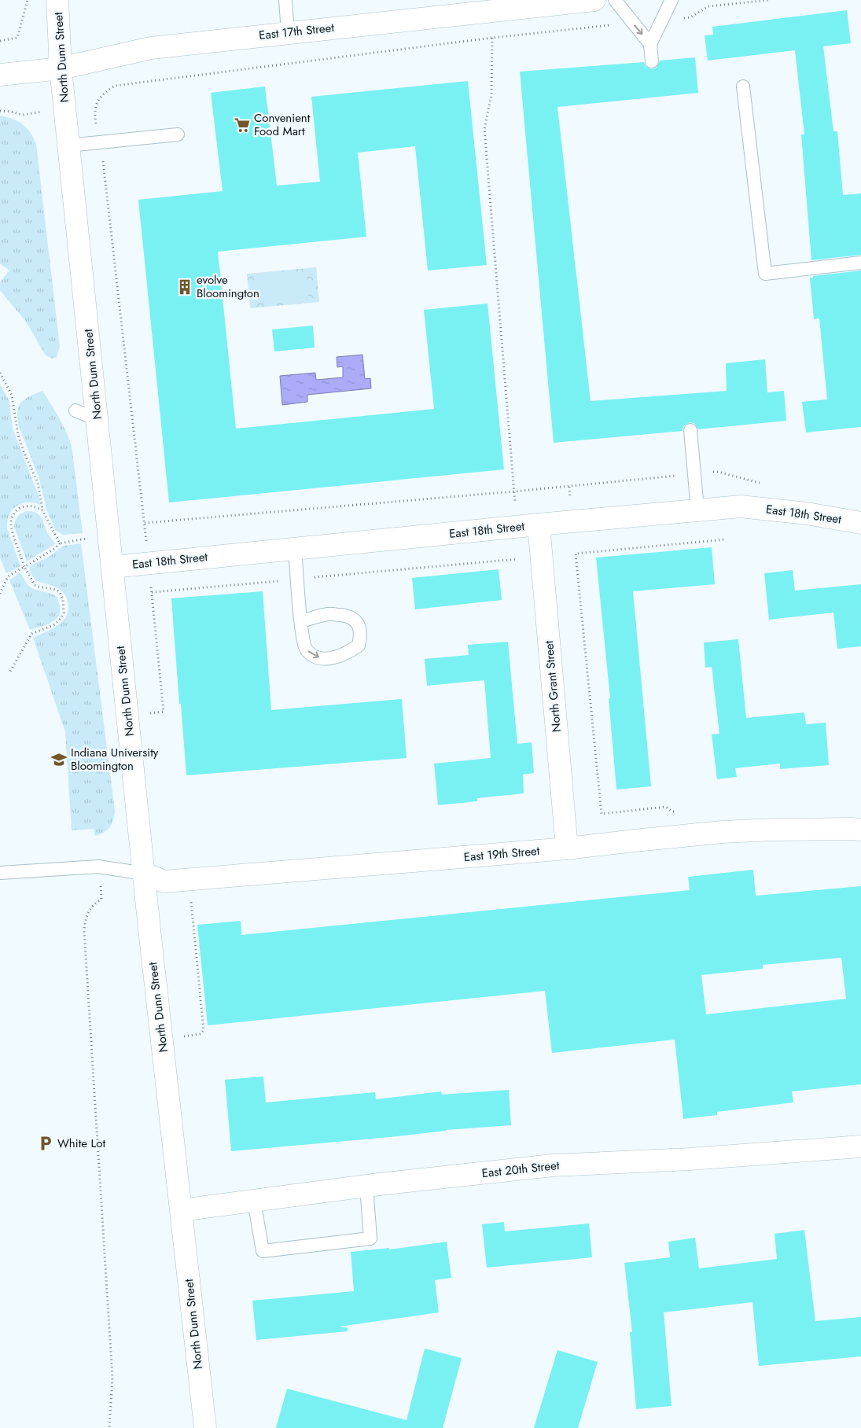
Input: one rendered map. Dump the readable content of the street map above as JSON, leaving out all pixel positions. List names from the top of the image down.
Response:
{
  "streets": {
    "street": [
      "East 17th Street",
      "North Dunn Street",
      "East 18th Street",
      "North Grant Street",
      "East 19th Street",
      "East 20th Street"
    ]
  },
  "crossings": [
    ["East 17th Street", "North Dunn Street"],
    ["North Dunn Street", "East 18th Street"],
    ["North Dunn Street", "East 19th Street"],
    ["North Dunn Street", "East 20th Street"],
    ["East 18th Street", "North Grant Street"],
    ["North Grant Street", "East 19th Street"]
  ],
  "places": {
    "supermarket": ["Convenient Food Mart"],
    "building": ["evolve Bloomington"],
    "school or university": ["Indiana University Bloomington"],
    "parking": ["White Lot"]
  }
}
